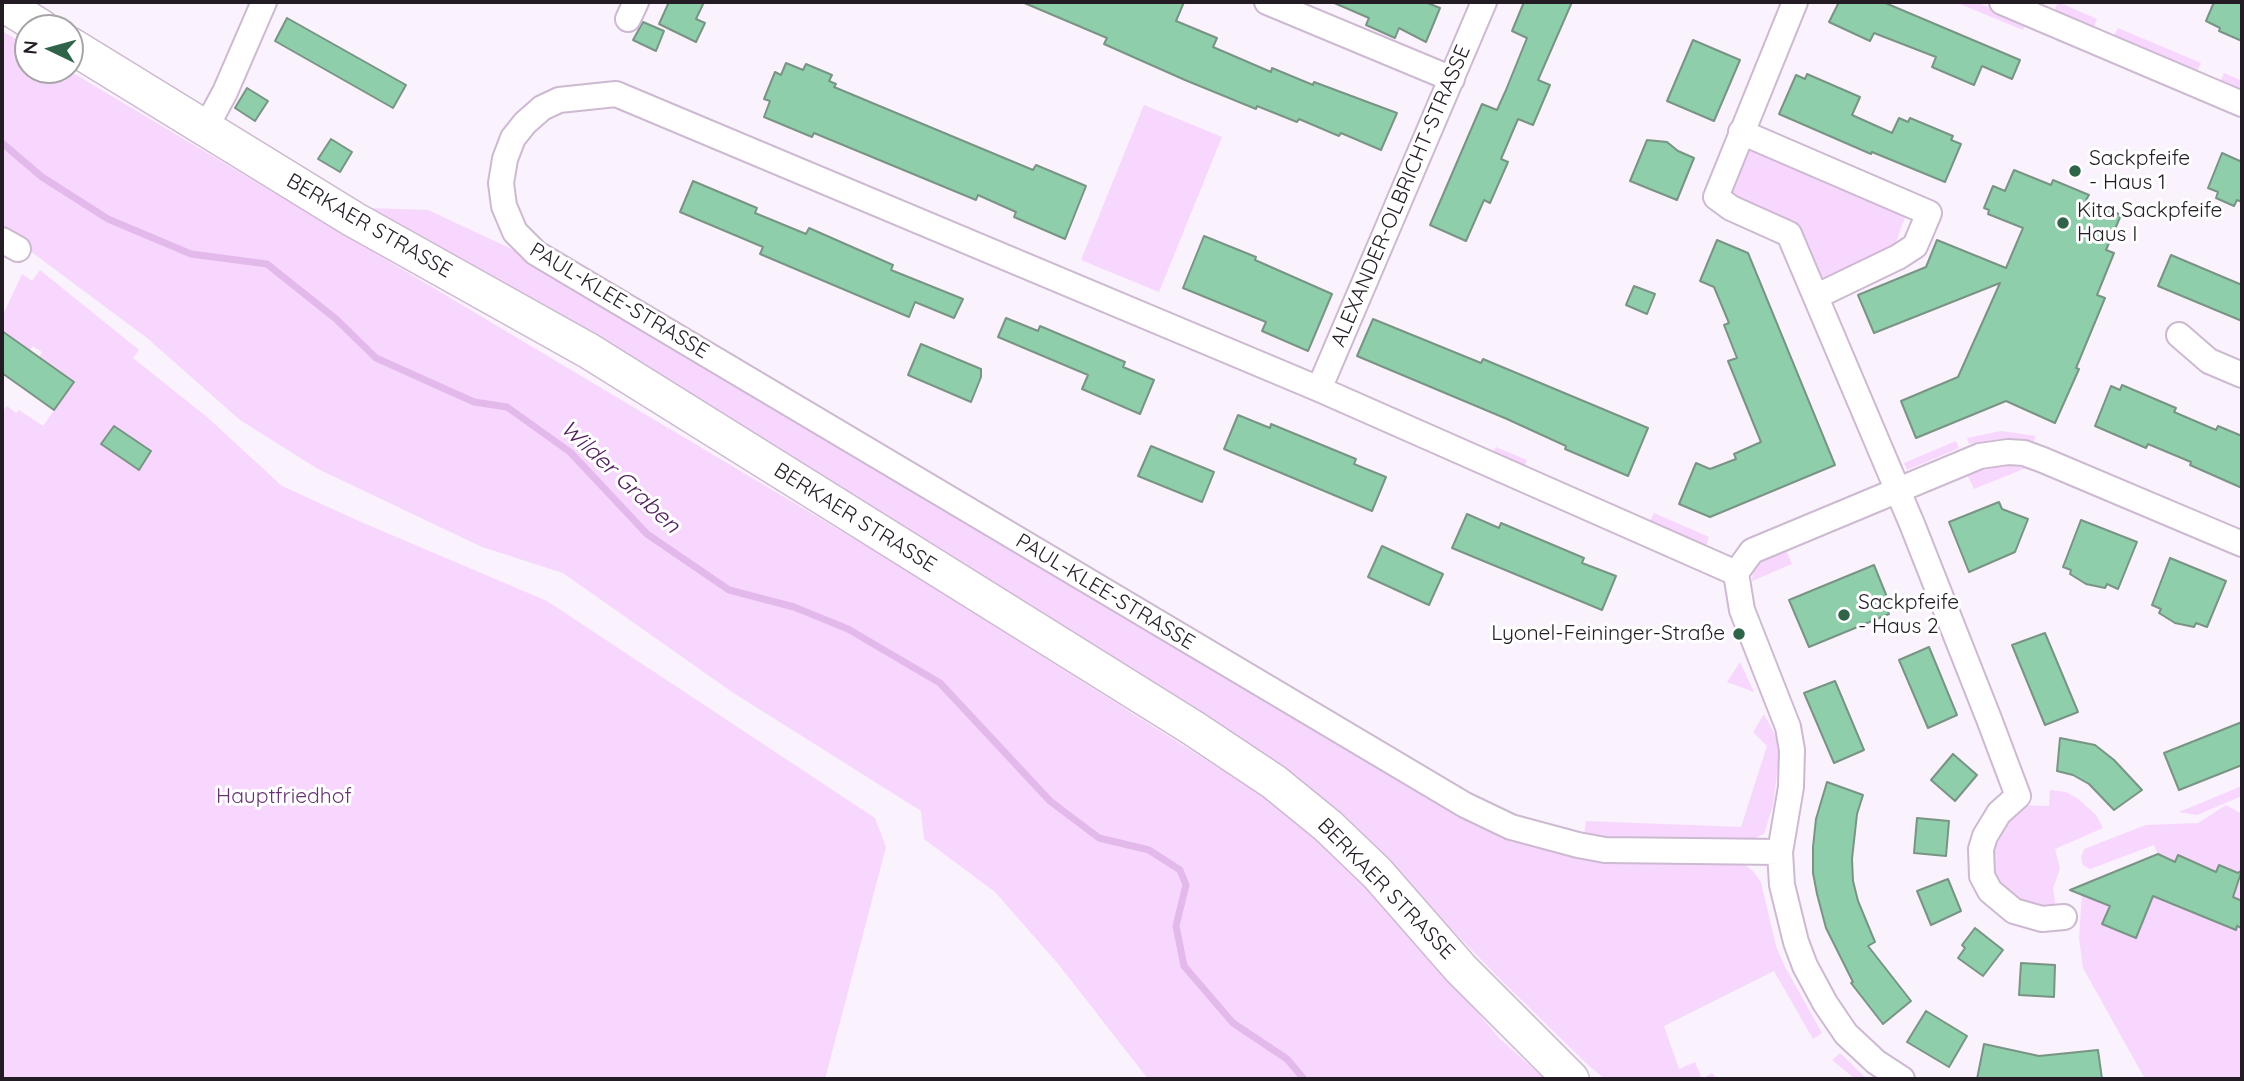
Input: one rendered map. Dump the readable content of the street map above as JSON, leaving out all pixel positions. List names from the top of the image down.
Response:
{
  "streets": {
    "main road": ["BERKAER STRASSE"],
    "street": ["ALEXANDER-OLBRICHT-STRASSE", "PAUL-KLEE-STRASSE"]
  },
  "crossings": [
    ["ALEXANDER-OLBRICHT-STRASSE", "PAUL-KLEE-STRASSE"]
  ],
  "water": ["Wilder Graben"],
  "parks": ["Hauptfriedhof"],
  "places": [
    "Sackpfeife - Haus 1",
    "Kita Sackpfeife Haus I",
    "Sackpfeife - Haus 2",
    "Lyonel-Feininger-Straße"
  ],
  "north": "left"
}
